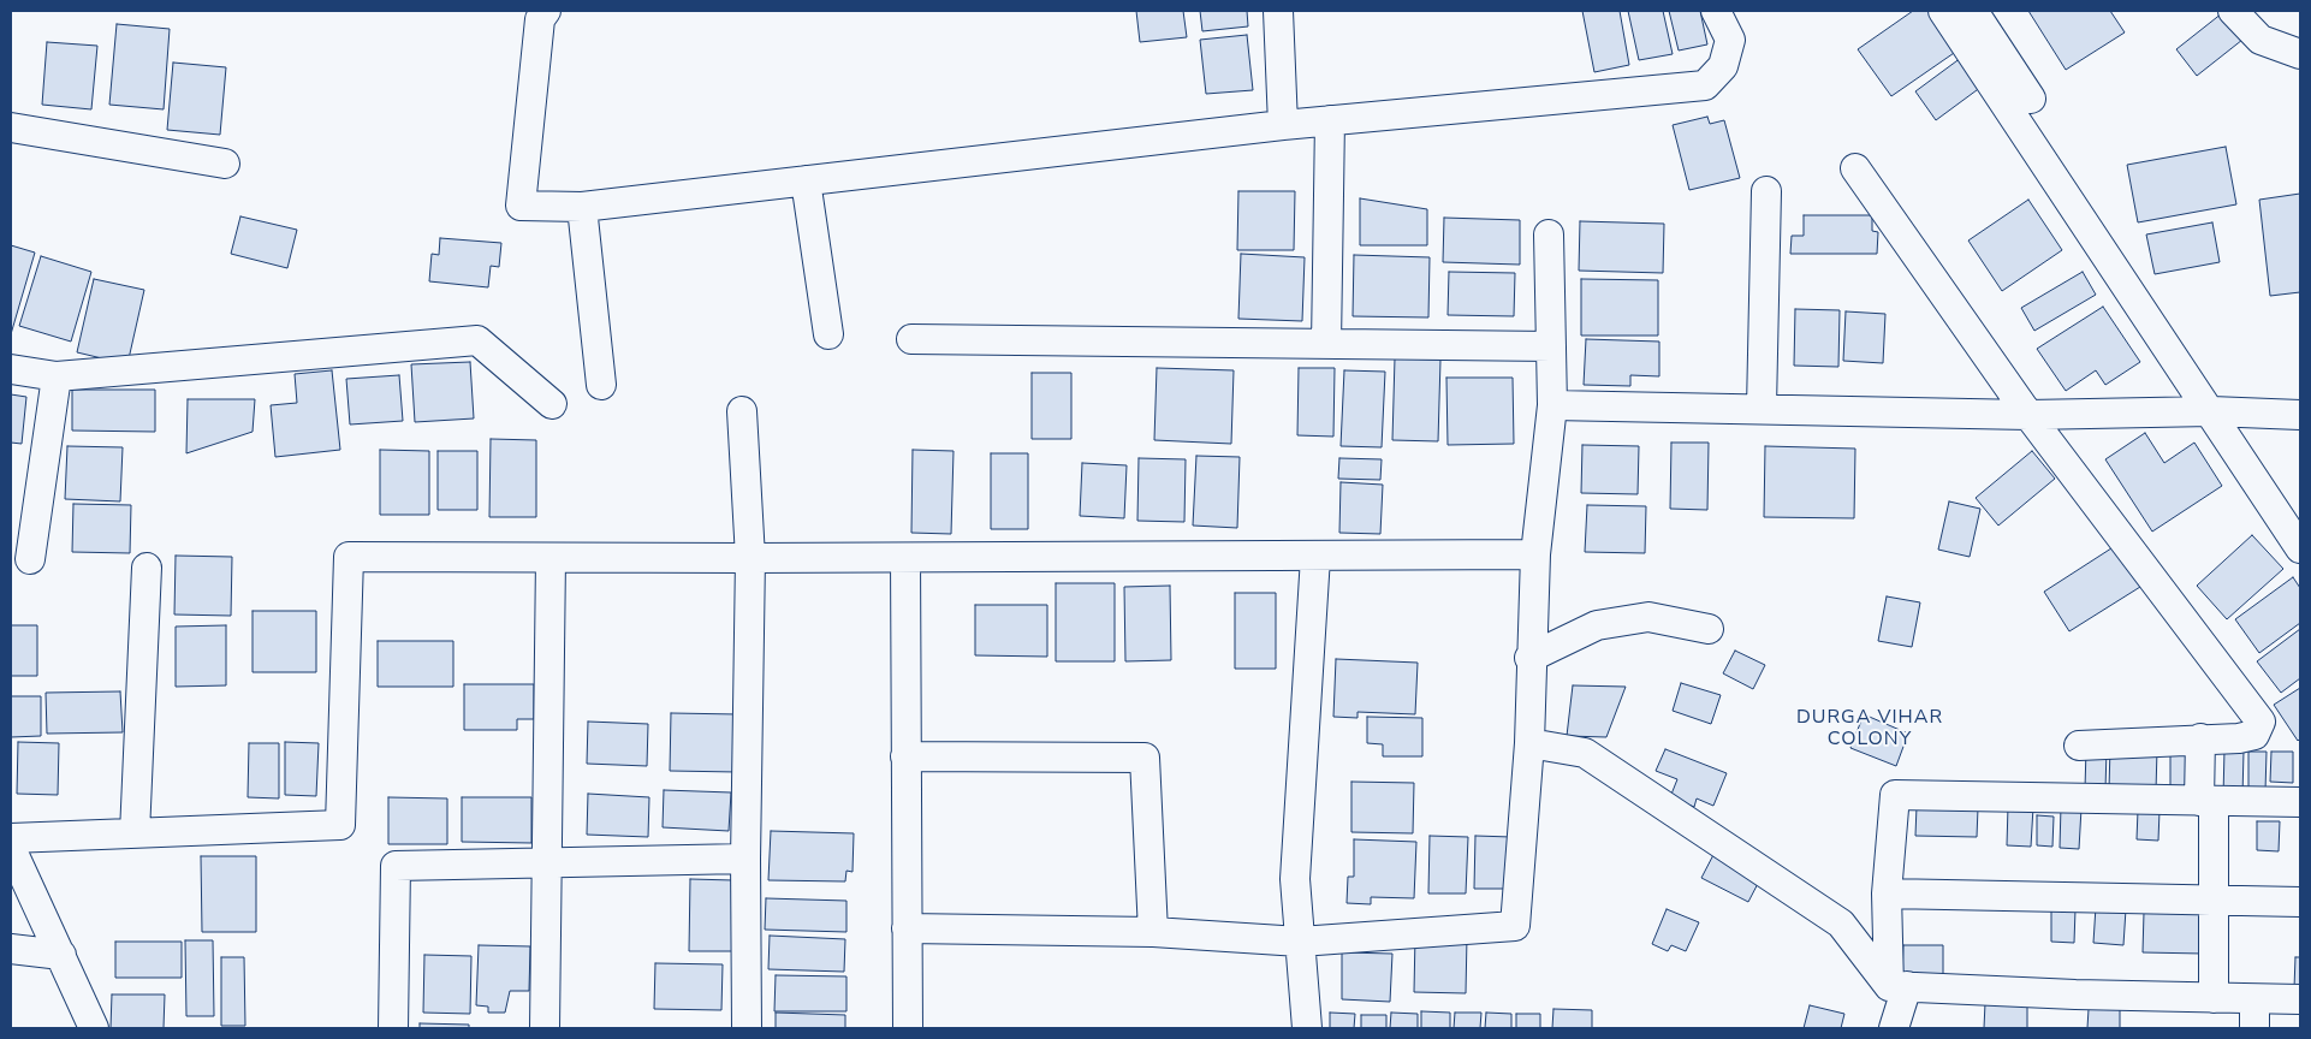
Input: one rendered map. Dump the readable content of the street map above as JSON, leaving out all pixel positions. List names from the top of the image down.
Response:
{
  "districts": ["DURGA VIHAR COLONY"]
}
